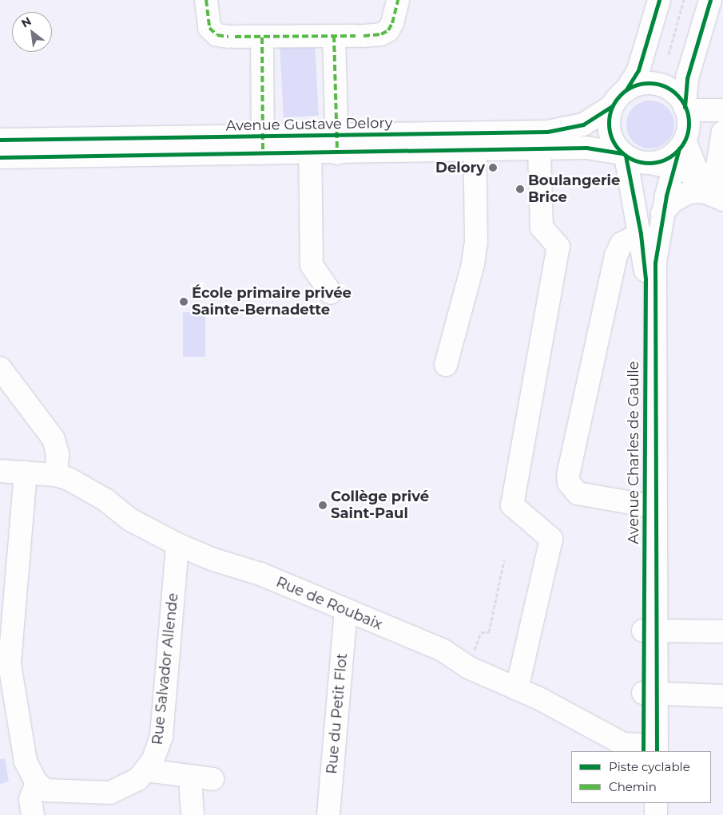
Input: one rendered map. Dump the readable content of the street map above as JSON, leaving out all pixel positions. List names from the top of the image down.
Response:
{
  "streets": {
    "street": [
      "Avenue Gustave Delory",
      "Avenue Charles de Gaulle",
      "Rue de Roubaix",
      "Rue Salvador Allende",
      "Rue du Petit Flot"
    ]
  },
  "crossings": [
    ["Avenue Gustave Delory", "Avenue Charles de Gaulle"],
    ["Avenue Charles de Gaulle", "Rue de Roubaix"],
    ["Rue de Roubaix", "Rue Salvador Allende"],
    ["Rue de Roubaix", "Rue du Petit Flot"]
  ],
  "places": [
    "Delory",
    "Boulangerie Brice",
    "École primaire privée Sainte-Bernadette",
    "Collège privé Saint-Paul"
  ],
  "legend": ["Piste cyclable", "Chemin"],
  "north": "top left"
}
